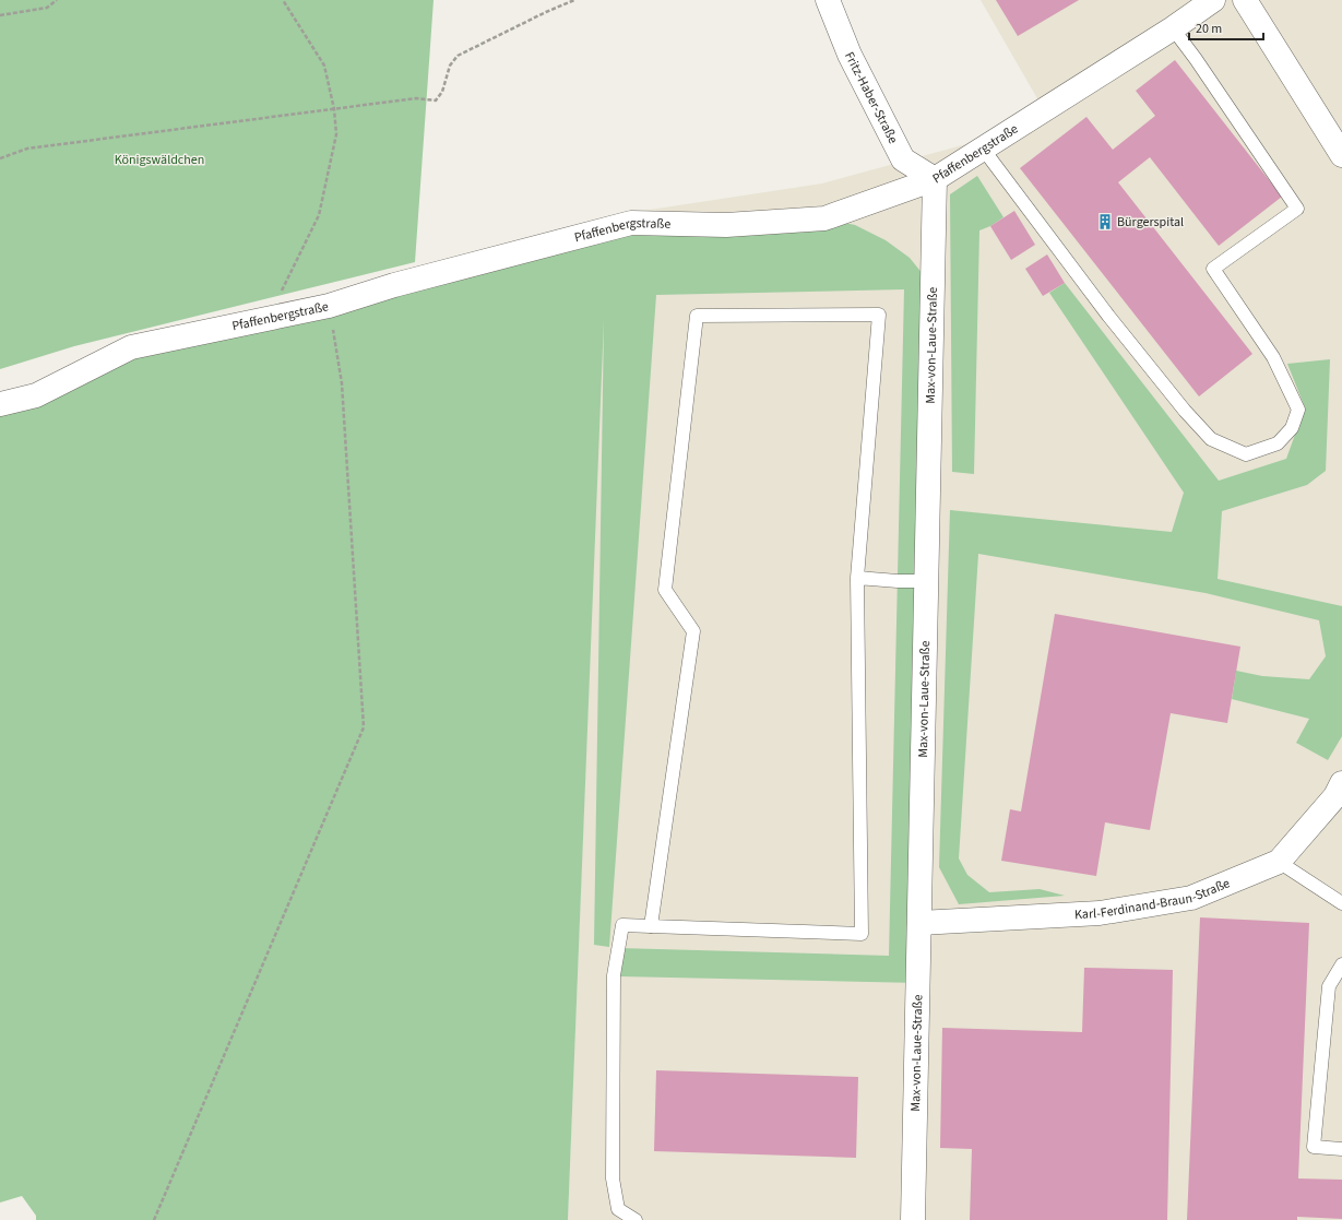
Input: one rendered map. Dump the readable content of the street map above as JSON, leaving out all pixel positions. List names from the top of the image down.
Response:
{
  "streets": {
    "street": [
      "Fritz-Haber-Straße",
      "Pfaffenbergstraße",
      "Max-von-Laue-Straße",
      "Karl-Ferdinand-Braun-Straße"
    ]
  },
  "crossings": [
    ["Fritz-Haber-Straße", "Pfaffenbergstraße"],
    ["Fritz-Haber-Straße", "Max-von-Laue-Straße"],
    ["Pfaffenbergstraße", "Max-von-Laue-Straße"],
    ["Max-von-Laue-Straße", "Karl-Ferdinand-Braun-Straße"]
  ],
  "parks": ["Königswäldchen"],
  "places": {
    "building": ["Bürgerspital"]
  },
  "scale_bar": "20 m"
}
